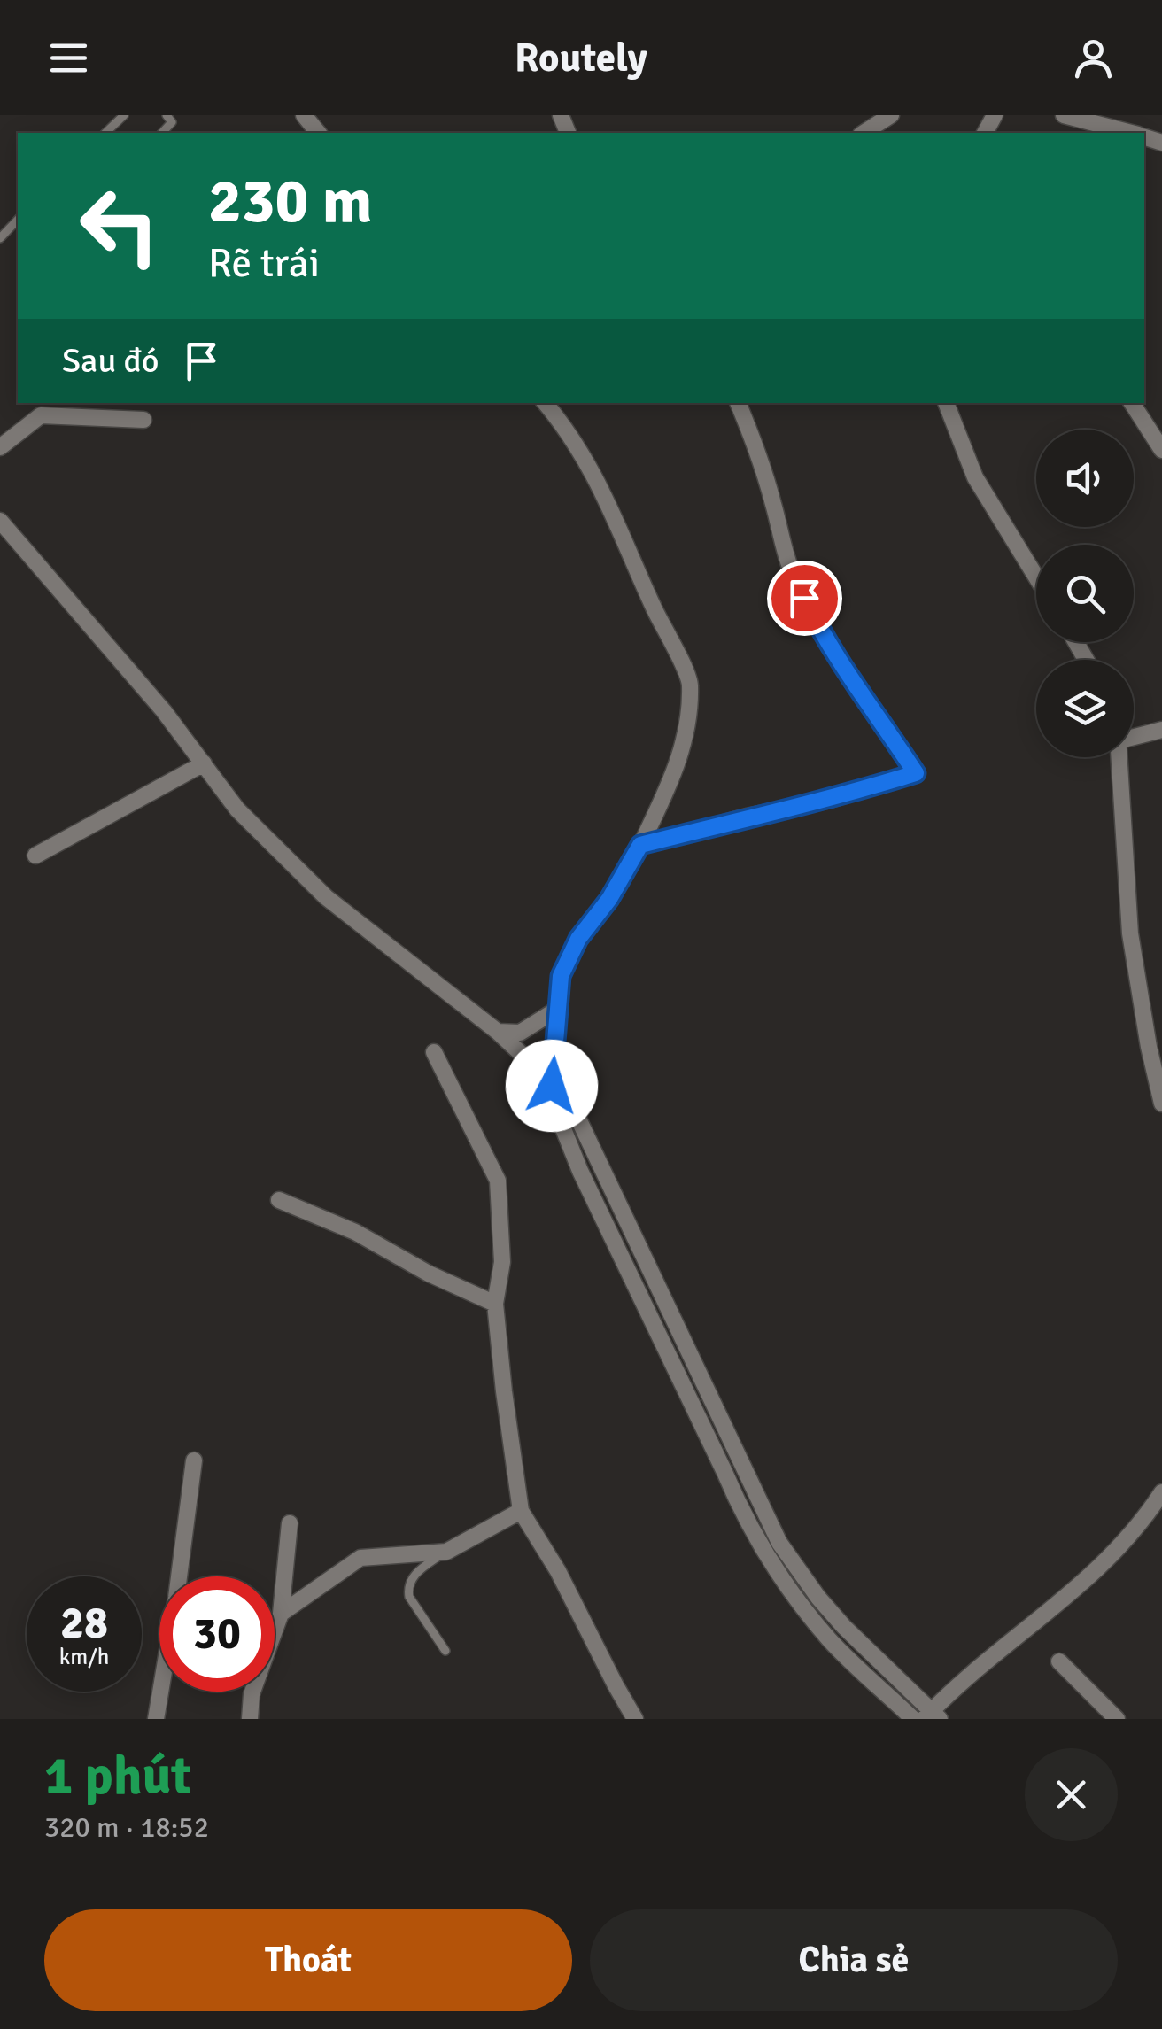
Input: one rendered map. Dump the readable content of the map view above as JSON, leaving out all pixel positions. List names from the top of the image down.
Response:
{
  "page": {
    "header": "Routely",
    "turn": ["230 m", "Rẽ trái"],
    "then": "Sau đó",
    "speed": "28 km/h",
    "limit": "30",
    "heading": ["1 phút", "320 m · 18:52"],
    "buttons": ["Thoát", "Chia sẻ"]
  }
}
